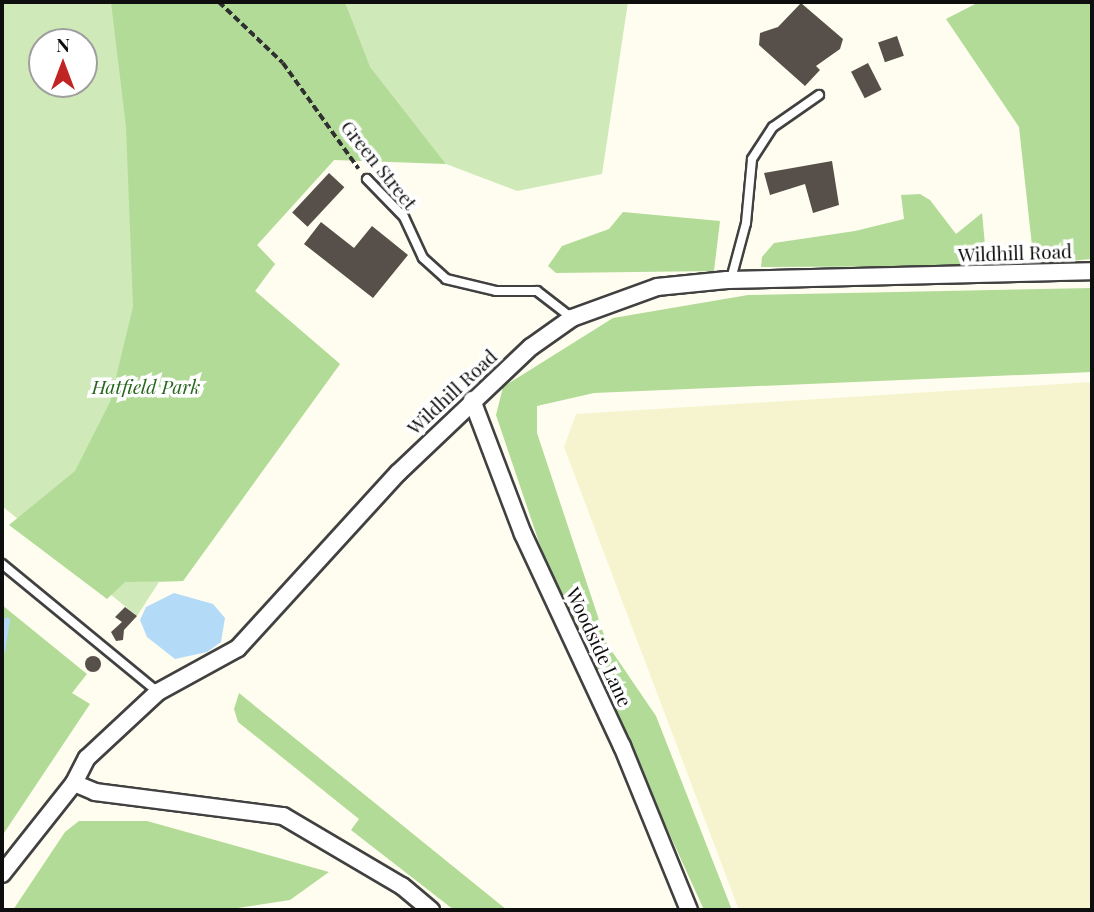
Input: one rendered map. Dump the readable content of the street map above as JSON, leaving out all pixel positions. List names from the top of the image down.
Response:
{
  "streets": {
    "street": ["Wildhill Road", "Woodside Lane"],
    "lane": ["Green Street"]
  },
  "crossings": [
    ["Green Street", "Wildhill Road"],
    ["Wildhill Road", "Woodside Lane"]
  ],
  "parks": ["Hatfield Park"],
  "north": "top"
}
